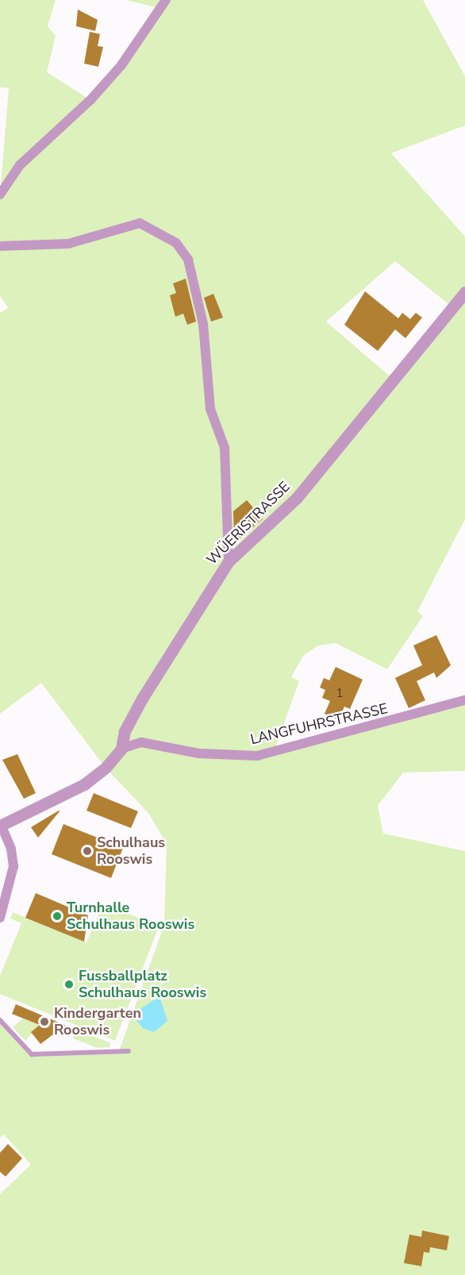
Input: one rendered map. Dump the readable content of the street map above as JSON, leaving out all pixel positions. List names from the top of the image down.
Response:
{
  "streets": {
    "street": ["WÜERISTRASSE", "LANGFUHRSTRASSE"]
  },
  "crossings": [
    ["WÜERISTRASSE", "LANGFUHRSTRASSE"]
  ],
  "places": [
    "Schulhaus Rooswis",
    "Turnhalle Schulhaus Rooswis",
    "Fussballplatz Schulhaus Rooswis",
    "Kindergarten Rooswis"
  ],
  "house_numbers": ["1"]
}
